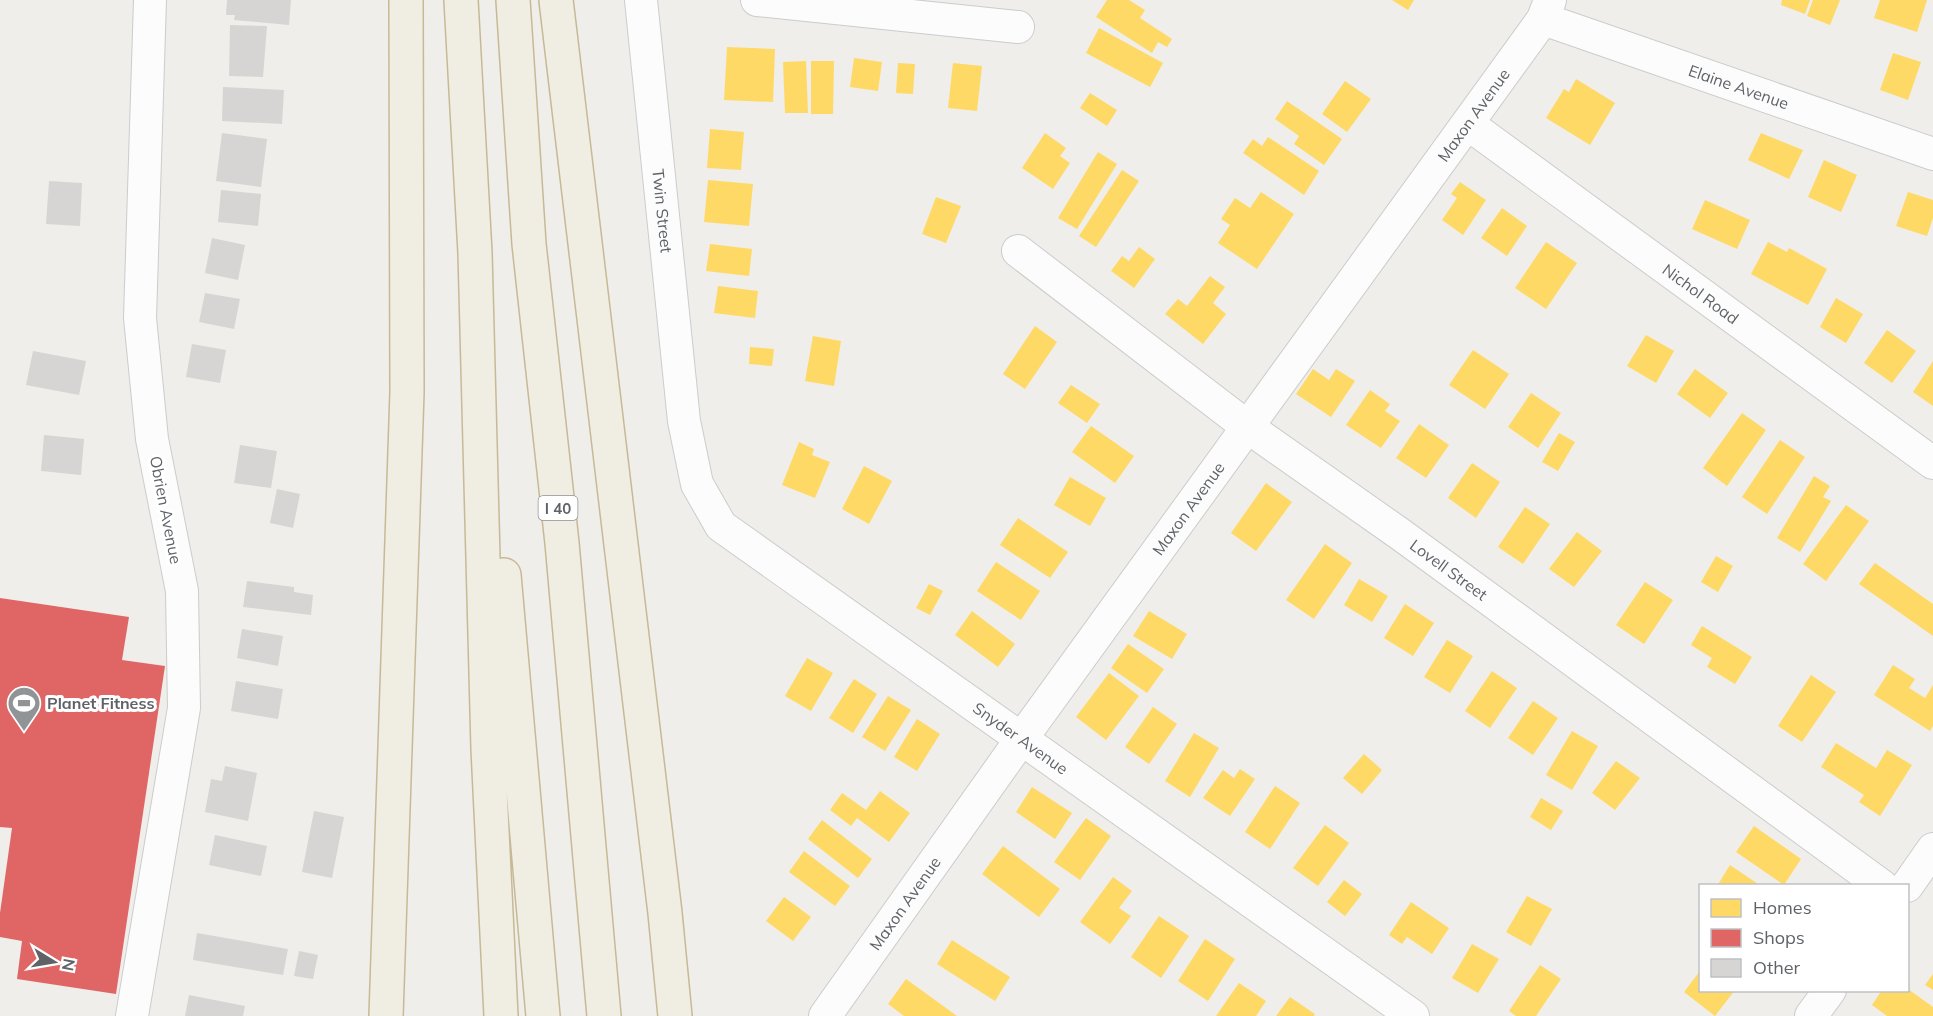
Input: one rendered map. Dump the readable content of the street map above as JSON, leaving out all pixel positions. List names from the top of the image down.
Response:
{
  "streets": {
    "highway": ["I 40"],
    "street": [
      "Elaine Avenue",
      "Maxon Avenue",
      "Twin Street",
      "Nichol Road",
      "Obrien Avenue",
      "Lovell Street",
      "Snyder Avenue"
    ]
  },
  "crossings": [
    ["Elaine Avenue", "Maxon Avenue"],
    ["Maxon Avenue", "Nichol Road"],
    ["Maxon Avenue", "Lovell Street"],
    ["Maxon Avenue", "Snyder Avenue"],
    ["Twin Street", "Snyder Avenue"]
  ],
  "places": {
    "sports": ["Planet Fitness"]
  },
  "legend": ["Homes", "Shops", "Other"],
  "north": "right"
}
